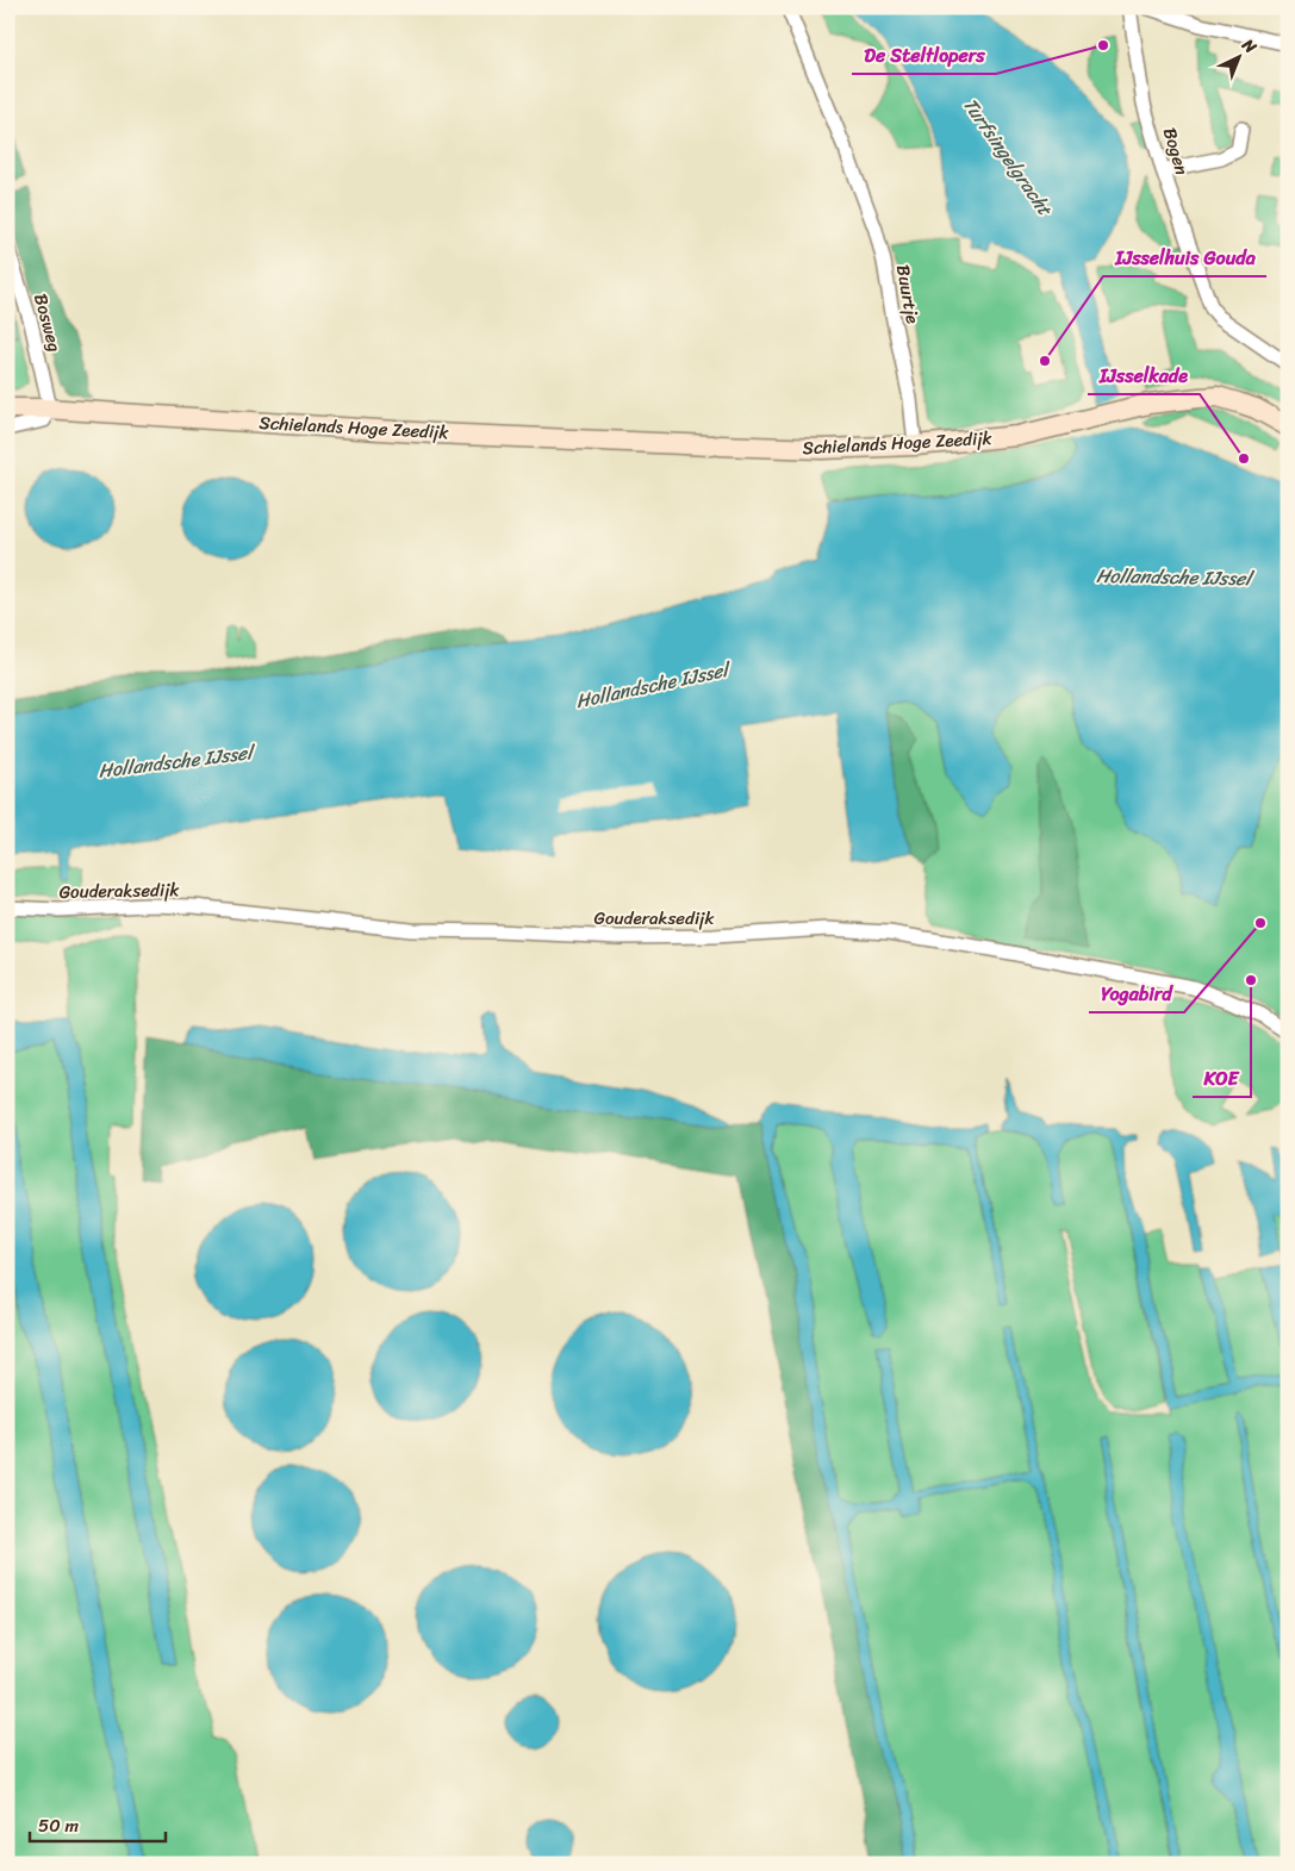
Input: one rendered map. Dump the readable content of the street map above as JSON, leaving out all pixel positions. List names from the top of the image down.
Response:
{
  "streets": {
    "main road": ["Schielands Hoge Zeedijk"],
    "street": [
      "Bogen",
      "Buurtje",
      "Bosweg",
      "Gouderaksedijk"
    ]
  },
  "crossings": [
    ["Buurtje", "Schielands Hoge Zeedijk"],
    ["Bosweg", "Schielands Hoge Zeedijk"]
  ],
  "water": ["Turfsingelgracht", "Hollandsche IJssel"],
  "places": [
    "De Steltlopers",
    "IJsselhuis Gouda",
    "IJsselkade",
    "Yogabird",
    "KOE"
  ],
  "scale_bar": "50 m",
  "north": "top right"
}
